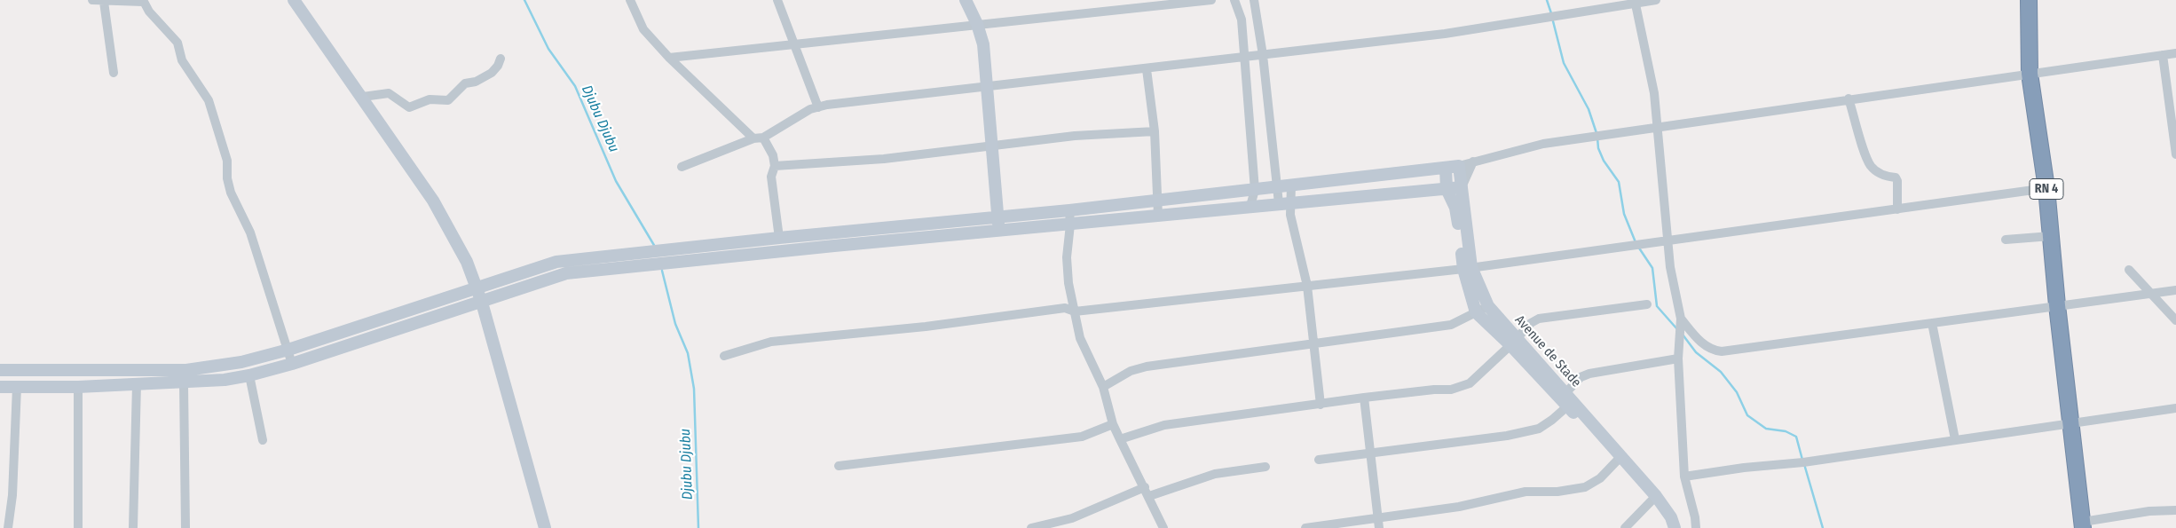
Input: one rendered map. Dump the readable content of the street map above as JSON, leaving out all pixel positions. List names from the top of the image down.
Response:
{
  "streets": {
    "highway": ["RN 4"],
    "street": ["Avenue de Stade"]
  },
  "water": ["Djubu Djubu"]
}
